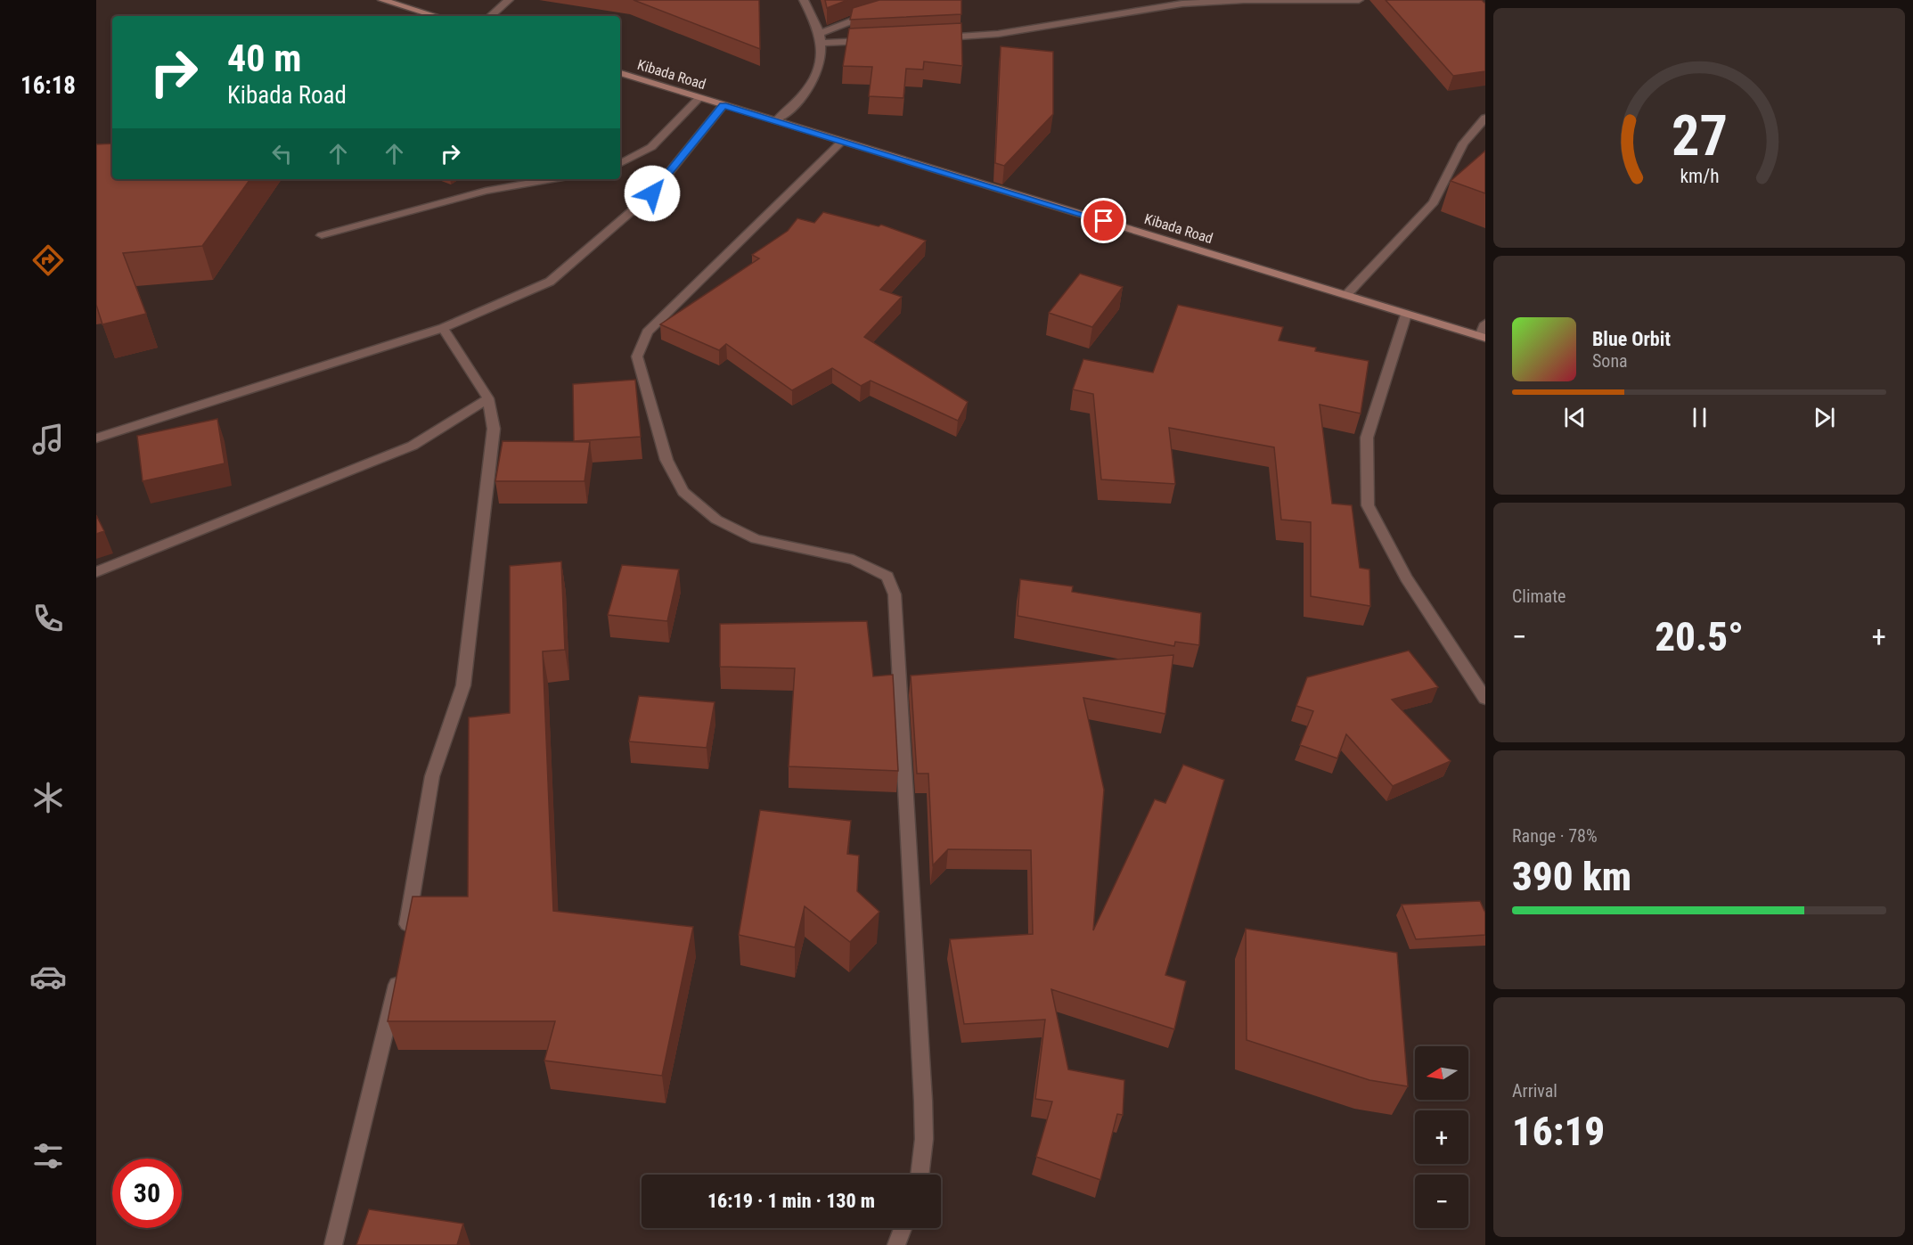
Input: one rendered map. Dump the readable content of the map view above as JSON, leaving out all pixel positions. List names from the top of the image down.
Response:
{
  "streets": {
    "main road": ["Kibada Road"]
  },
  "north": "left",
  "page": {
    "tabs": "16:18",
    "turn": ["40 m", "Kibada Road"],
    "song": ["Blue Orbit", "Sona"],
    "tile": [
      "Climate",
      ["Range · 78%", "390 km"],
      ["Arrival", "16:19"]
    ],
    "heat": ["−", "20.5°", "+"],
    "map_buttons": ["+", "−"],
    "limit": "30",
    "trip": "16:19 · 1 min · 130 m",
    "gauge": ["27", "km/h"]
  }
}
